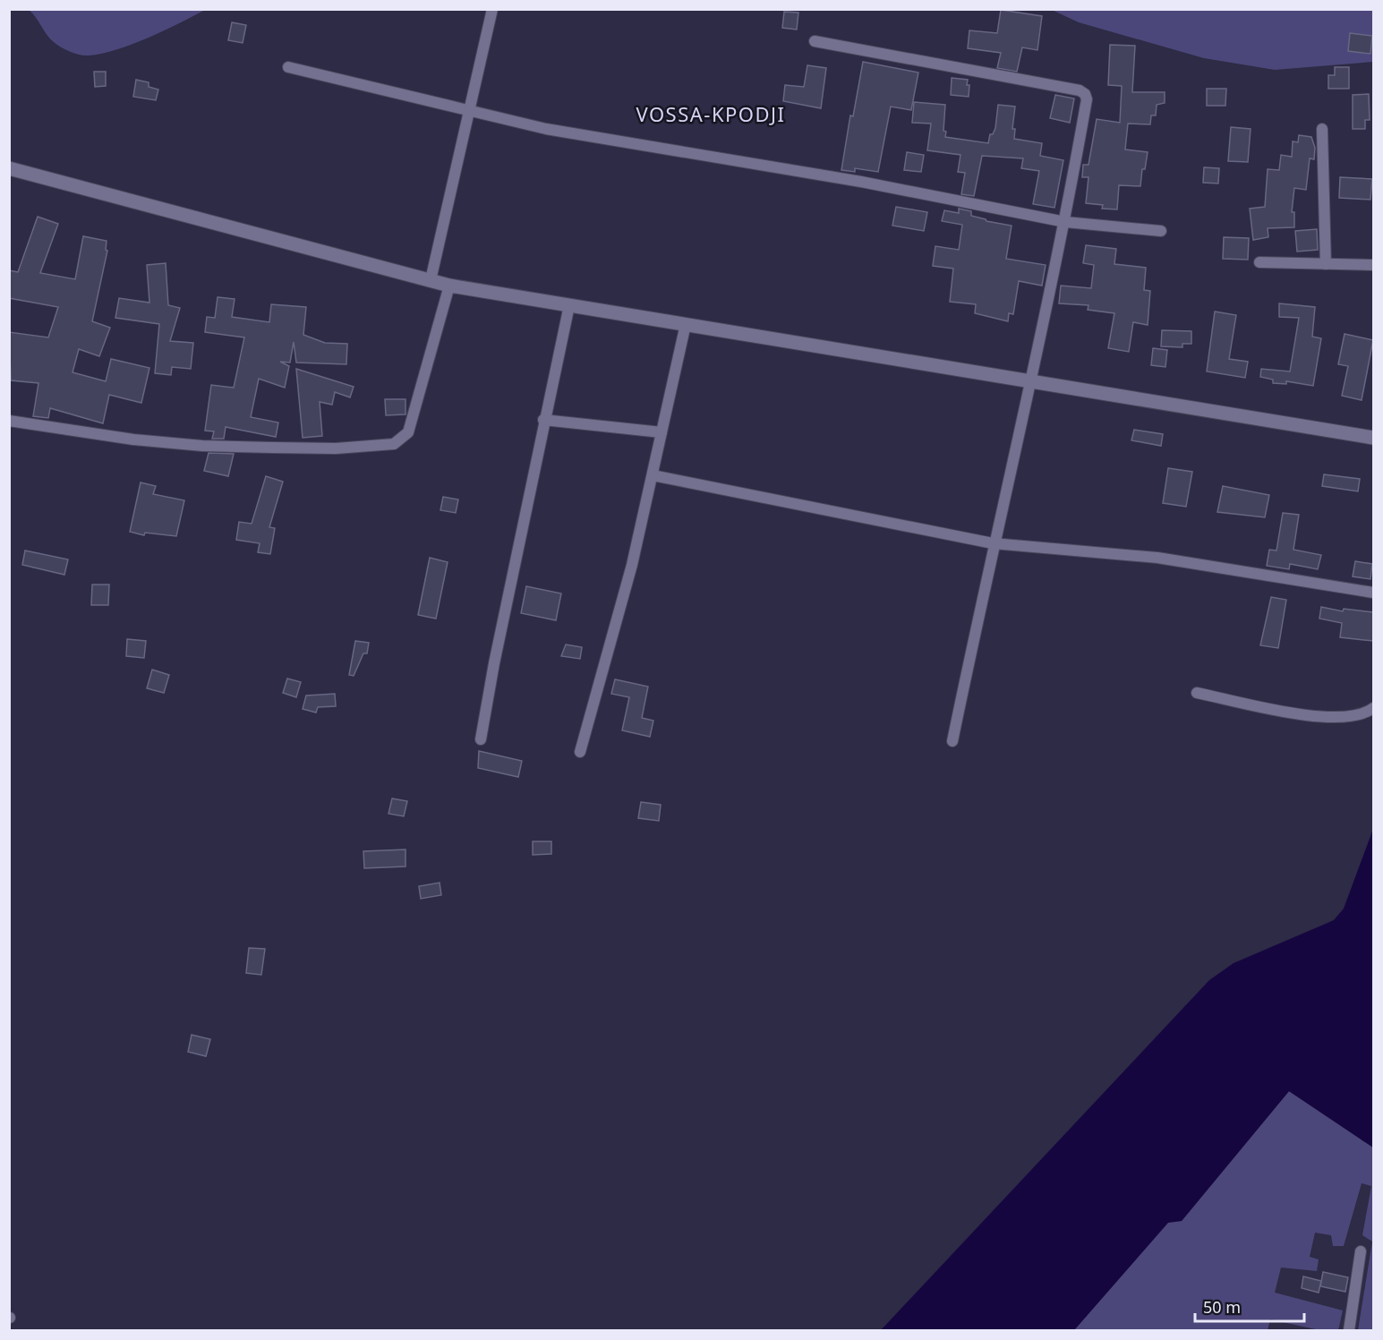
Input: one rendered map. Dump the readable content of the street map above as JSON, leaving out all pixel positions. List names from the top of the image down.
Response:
{
  "districts": ["VOSSA-KPODJI"],
  "scale_bar": "50 m"
}
